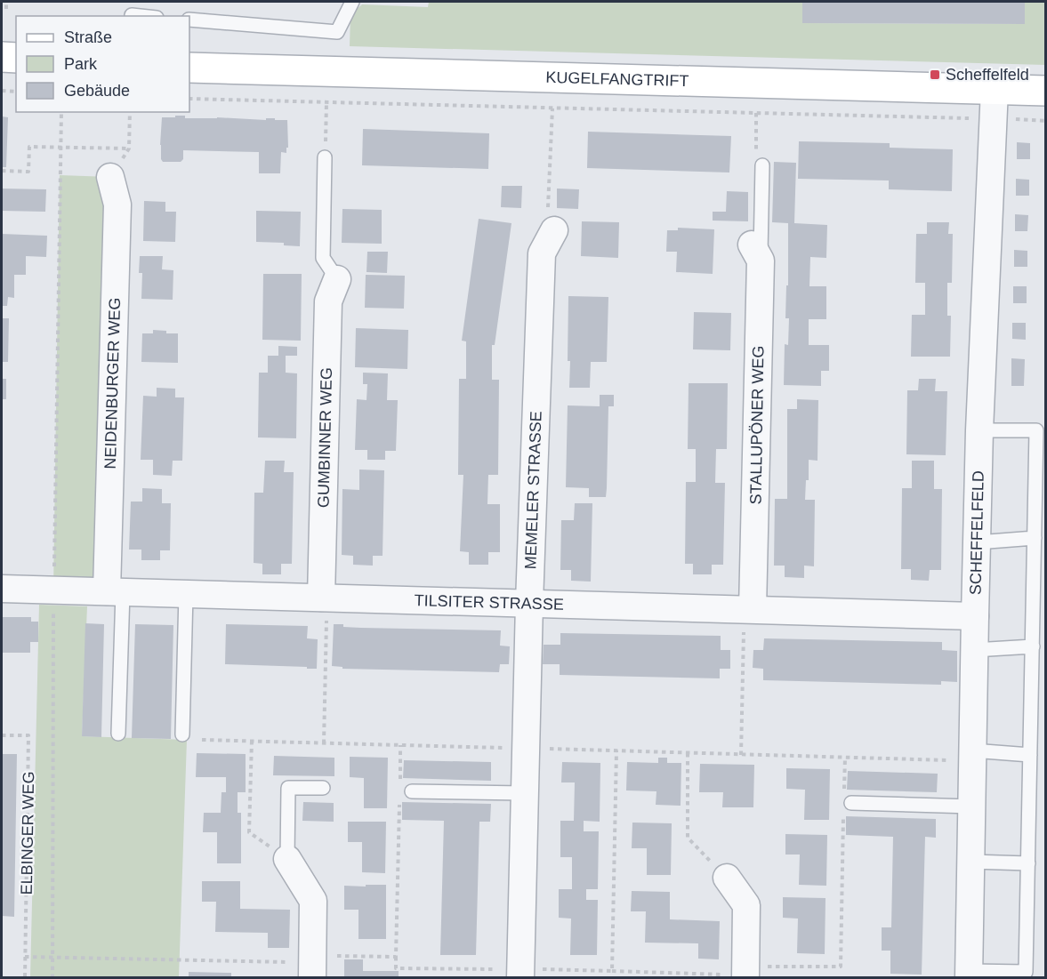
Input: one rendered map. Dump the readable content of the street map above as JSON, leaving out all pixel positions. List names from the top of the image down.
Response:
{
  "streets": {
    "street": [
      "KUGELFANGTRIFT",
      "NEIDENBURGER WEG",
      "STALLUPÖNER WEG",
      "GUMBINNER WEG",
      "MEMELER STRASSE",
      "SCHEFFELFELD",
      "TILSITER STRASSE"
    ],
    "path": ["ELBINGER WEG"]
  },
  "crossings": [
    ["KUGELFANGTRIFT", "SCHEFFELFELD"],
    ["NEIDENBURGER WEG", "TILSITER STRASSE"],
    ["STALLUPÖNER WEG", "TILSITER STRASSE"],
    ["GUMBINNER WEG", "TILSITER STRASSE"],
    ["MEMELER STRASSE", "TILSITER STRASSE"],
    ["SCHEFFELFELD", "TILSITER STRASSE"]
  ],
  "places": {
    "transit": ["Scheffelfeld"]
  },
  "legend": ["Straße", "Park", "Gebäude"]
}
